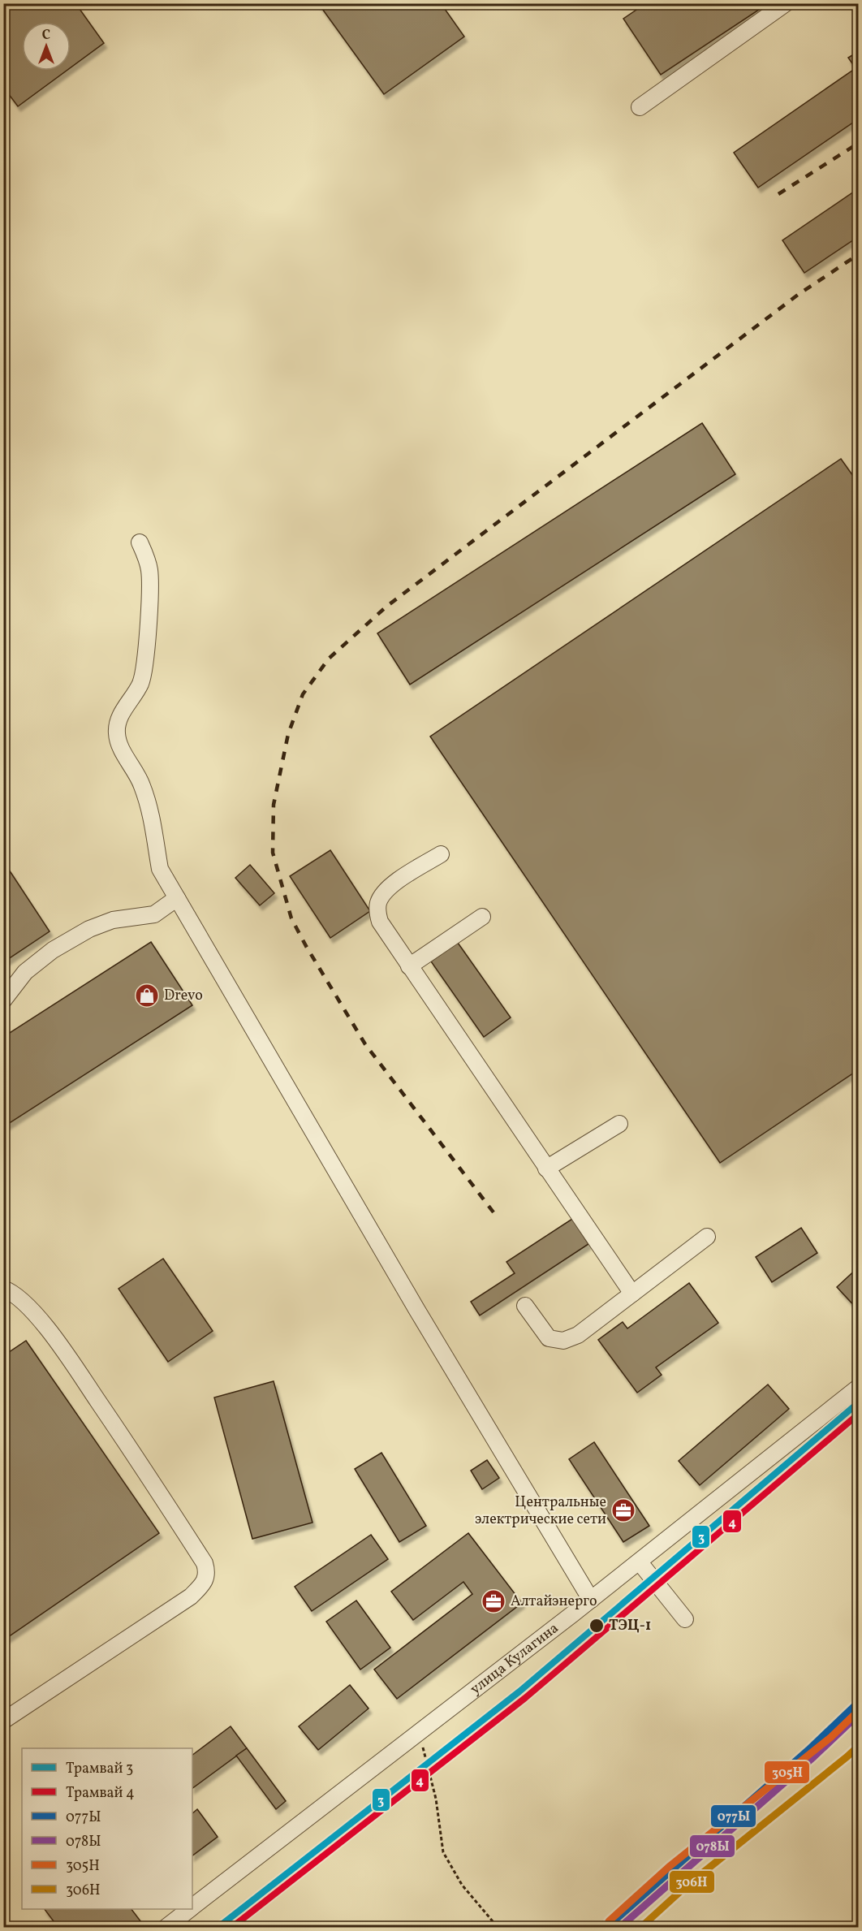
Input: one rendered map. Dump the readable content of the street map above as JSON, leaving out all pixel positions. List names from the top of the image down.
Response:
{
  "streets": {
    "street": ["улица Кулагина"]
  },
  "places": {
    "shop": ["Drevo"],
    "office": ["Центральные электрические сети", "Алтайэнерго"],
    "other": ["ТЭЦ-1"]
  },
  "lines": [
    "tram line 3",
    "tram line 4",
    "transit line 077Ы",
    "transit line 078Ы",
    "transit line 305Н",
    "transit line 306Н"
  ],
  "legend": [
    "Трамвай 3",
    "Трамвай 4",
    "077Ы",
    "078Ы",
    "305Н",
    "306Н"
  ],
  "north": "top"
}
